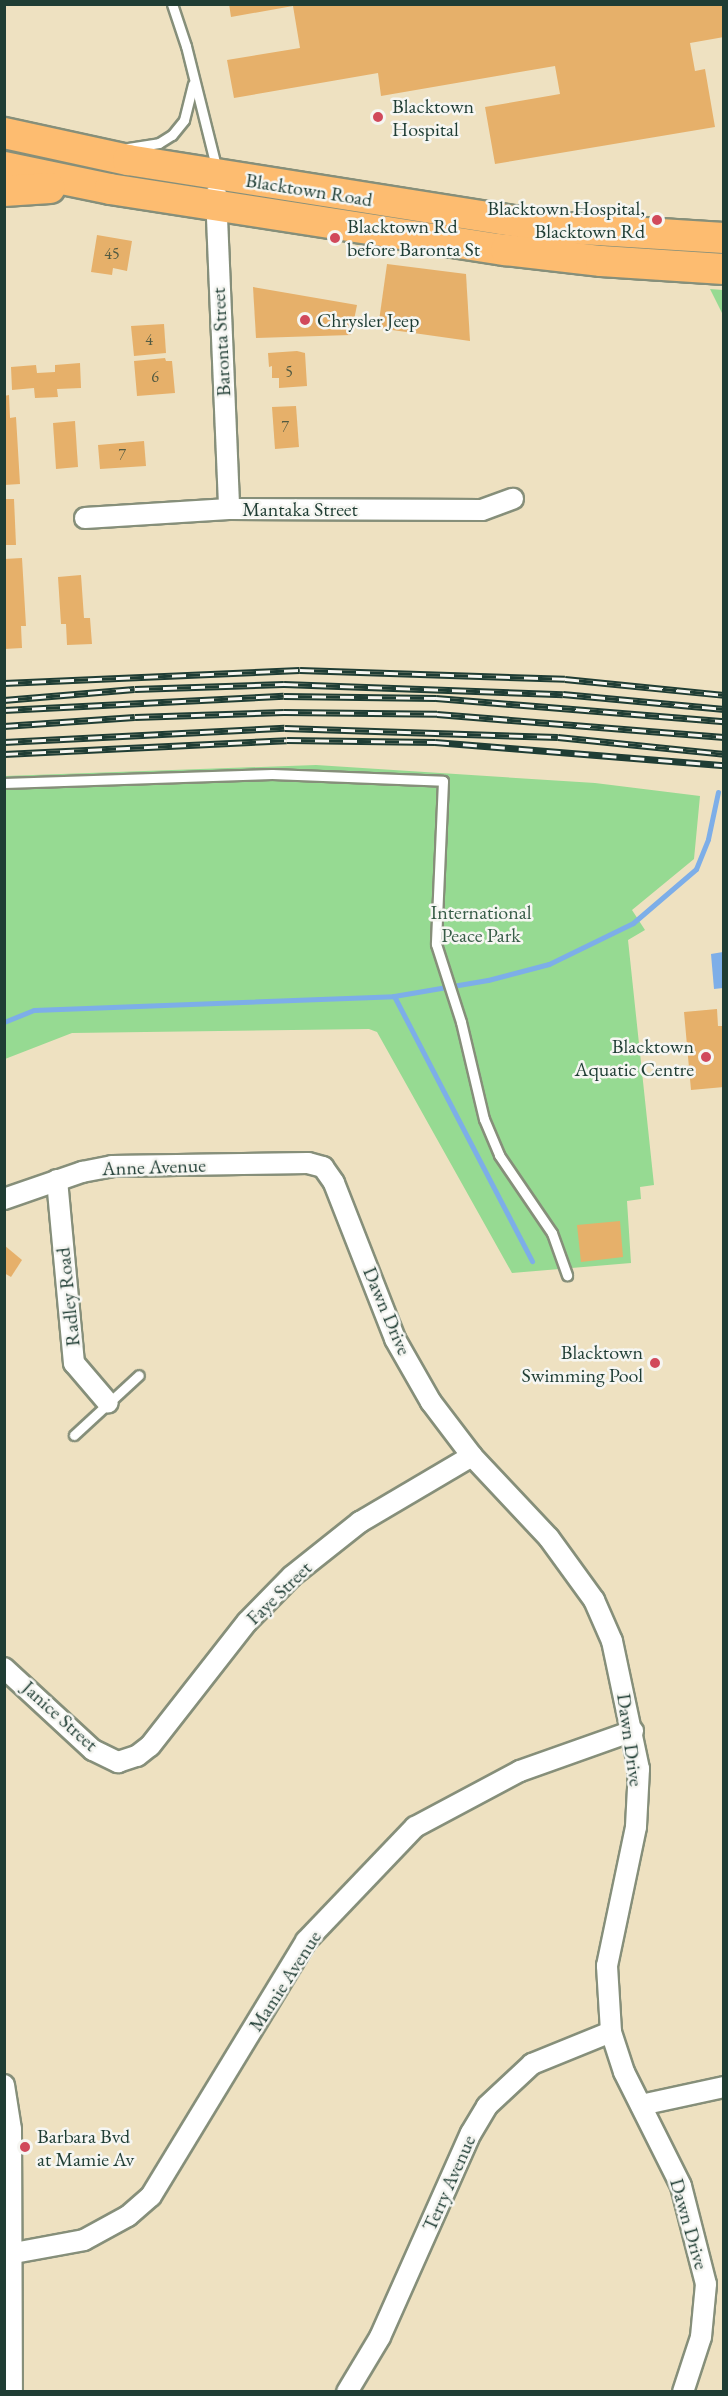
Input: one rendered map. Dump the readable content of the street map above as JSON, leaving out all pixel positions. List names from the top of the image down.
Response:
{
  "streets": {
    "main road": ["Blacktown Road"],
    "street": [
      "Baronta Street",
      "Mantaka Street",
      "Anne Avenue",
      "Radley Road",
      "Dawn Drive",
      "Faye Street",
      "Janice Street",
      "Mamie Avenue",
      "Terry Avenue"
    ]
  },
  "crossings": [
    ["Blacktown Road", "Baronta Street"],
    ["Baronta Street", "Mantaka Street"],
    ["Anne Avenue", "Radley Road"],
    ["Anne Avenue", "Dawn Drive"],
    ["Dawn Drive", "Faye Street"],
    ["Dawn Drive", "Mamie Avenue"],
    ["Dawn Drive", "Terry Avenue"],
    ["Faye Street", "Janice Street"]
  ],
  "parks": ["International Peace Park"],
  "places": [
    "Blacktown Hospital",
    "Blacktown Hospital, Blacktown Rd",
    "Blacktown Rd before Baronta St",
    "Chrysler Jeep",
    "Blacktown Aquatic Centre",
    "Blacktown Swimming Pool",
    "Barbara Bvd at Mamie Av"
  ],
  "house_numbers": [
    "45",
    "4",
    "5",
    "6",
    "7",
    "7"
  ]
}
